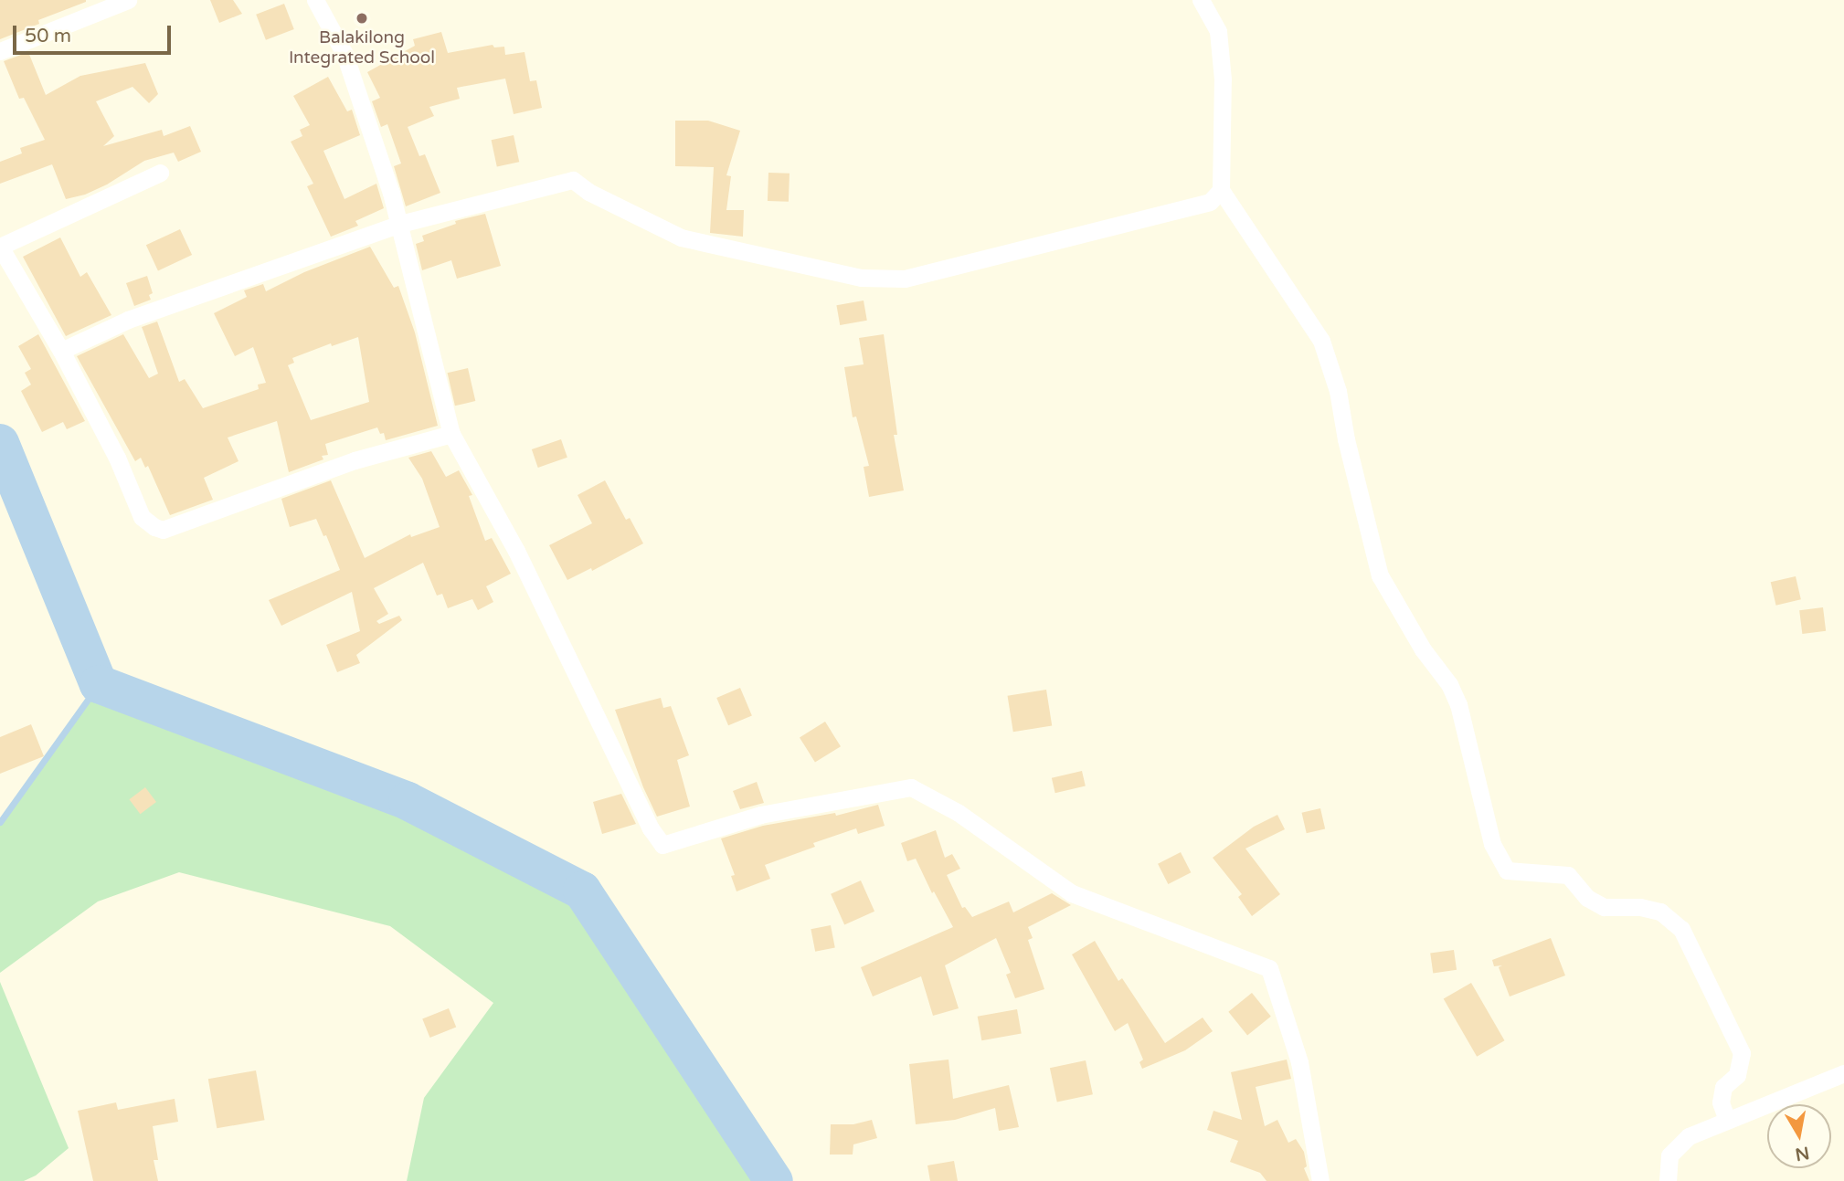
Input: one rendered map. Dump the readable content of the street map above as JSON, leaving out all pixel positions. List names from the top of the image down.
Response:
{
  "places": ["Balakilong Integrated School"],
  "scale_bar": "50 m",
  "north": "bottom"
}
